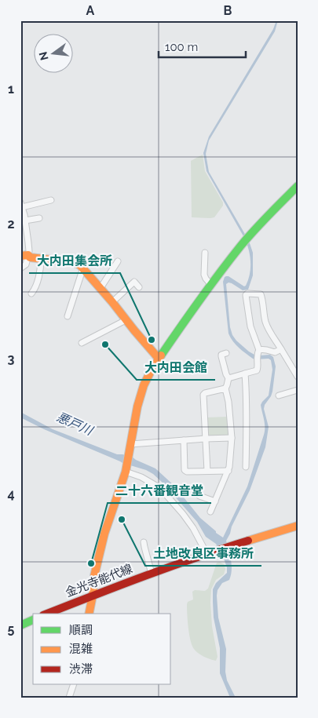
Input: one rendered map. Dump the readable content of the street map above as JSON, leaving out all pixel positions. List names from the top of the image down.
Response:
{
  "streets": {
    "street": ["金光寺能代線"]
  },
  "water": ["悪戸川"],
  "places": [
    "大内田集会所",
    "大内田会館",
    "土地改良区事務所",
    "二十六番観音堂"
  ],
  "legend": ["順調", "混雑", "渋滞"],
  "scale_bar": "100 m",
  "north": "left",
  "grid": {
    "columns": ["A", "B"],
    "rows": [
      "1",
      "2",
      "3",
      "4",
      "5"
    ]
  }
}
